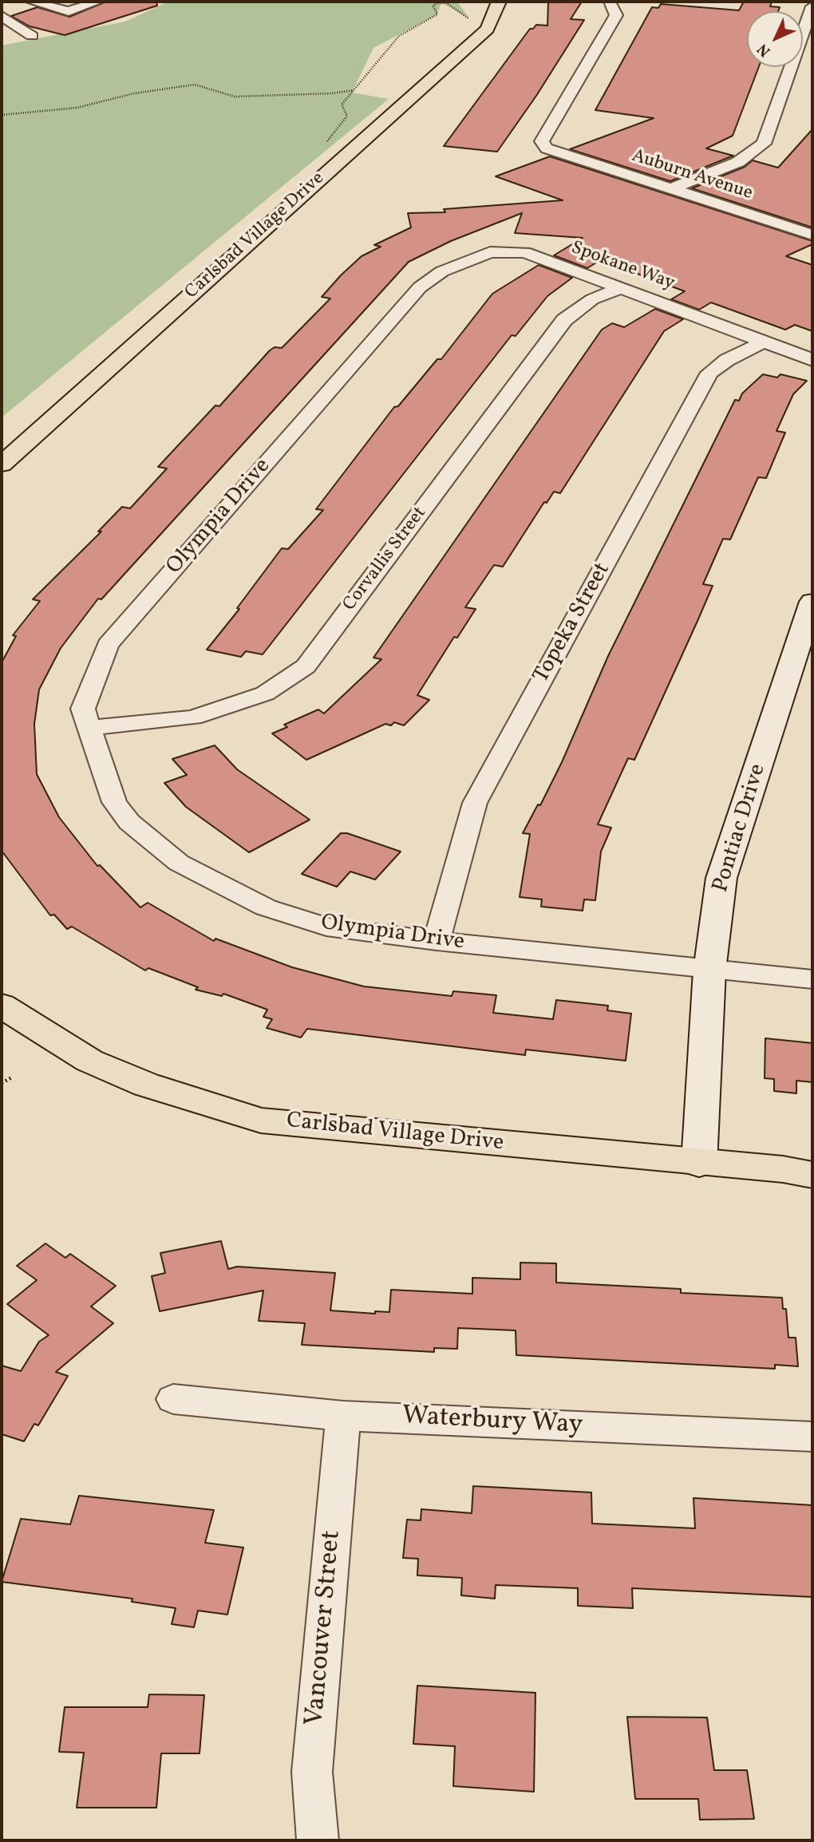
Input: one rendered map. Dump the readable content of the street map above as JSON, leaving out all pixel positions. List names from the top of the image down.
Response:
{
  "streets": {
    "main road": ["Carlsbad Village Drive", "Pontiac Drive"],
    "street": [
      "Auburn Avenue",
      "Spokane Way",
      "Olympia Drive",
      "Corvallis Street",
      "Topeka Street",
      "Waterbury Way",
      "Vancouver Street"
    ]
  },
  "crossings": [
    ["Carlsbad Village Drive", "Pontiac Drive"],
    ["Spokane Way", "Olympia Drive"],
    ["Spokane Way", "Corvallis Street"],
    ["Spokane Way", "Topeka Street"],
    ["Olympia Drive", "Corvallis Street"],
    ["Olympia Drive", "Topeka Street"],
    ["Olympia Drive", "Pontiac Drive"],
    ["Waterbury Way", "Vancouver Street"]
  ],
  "north": "bottom left"
}
